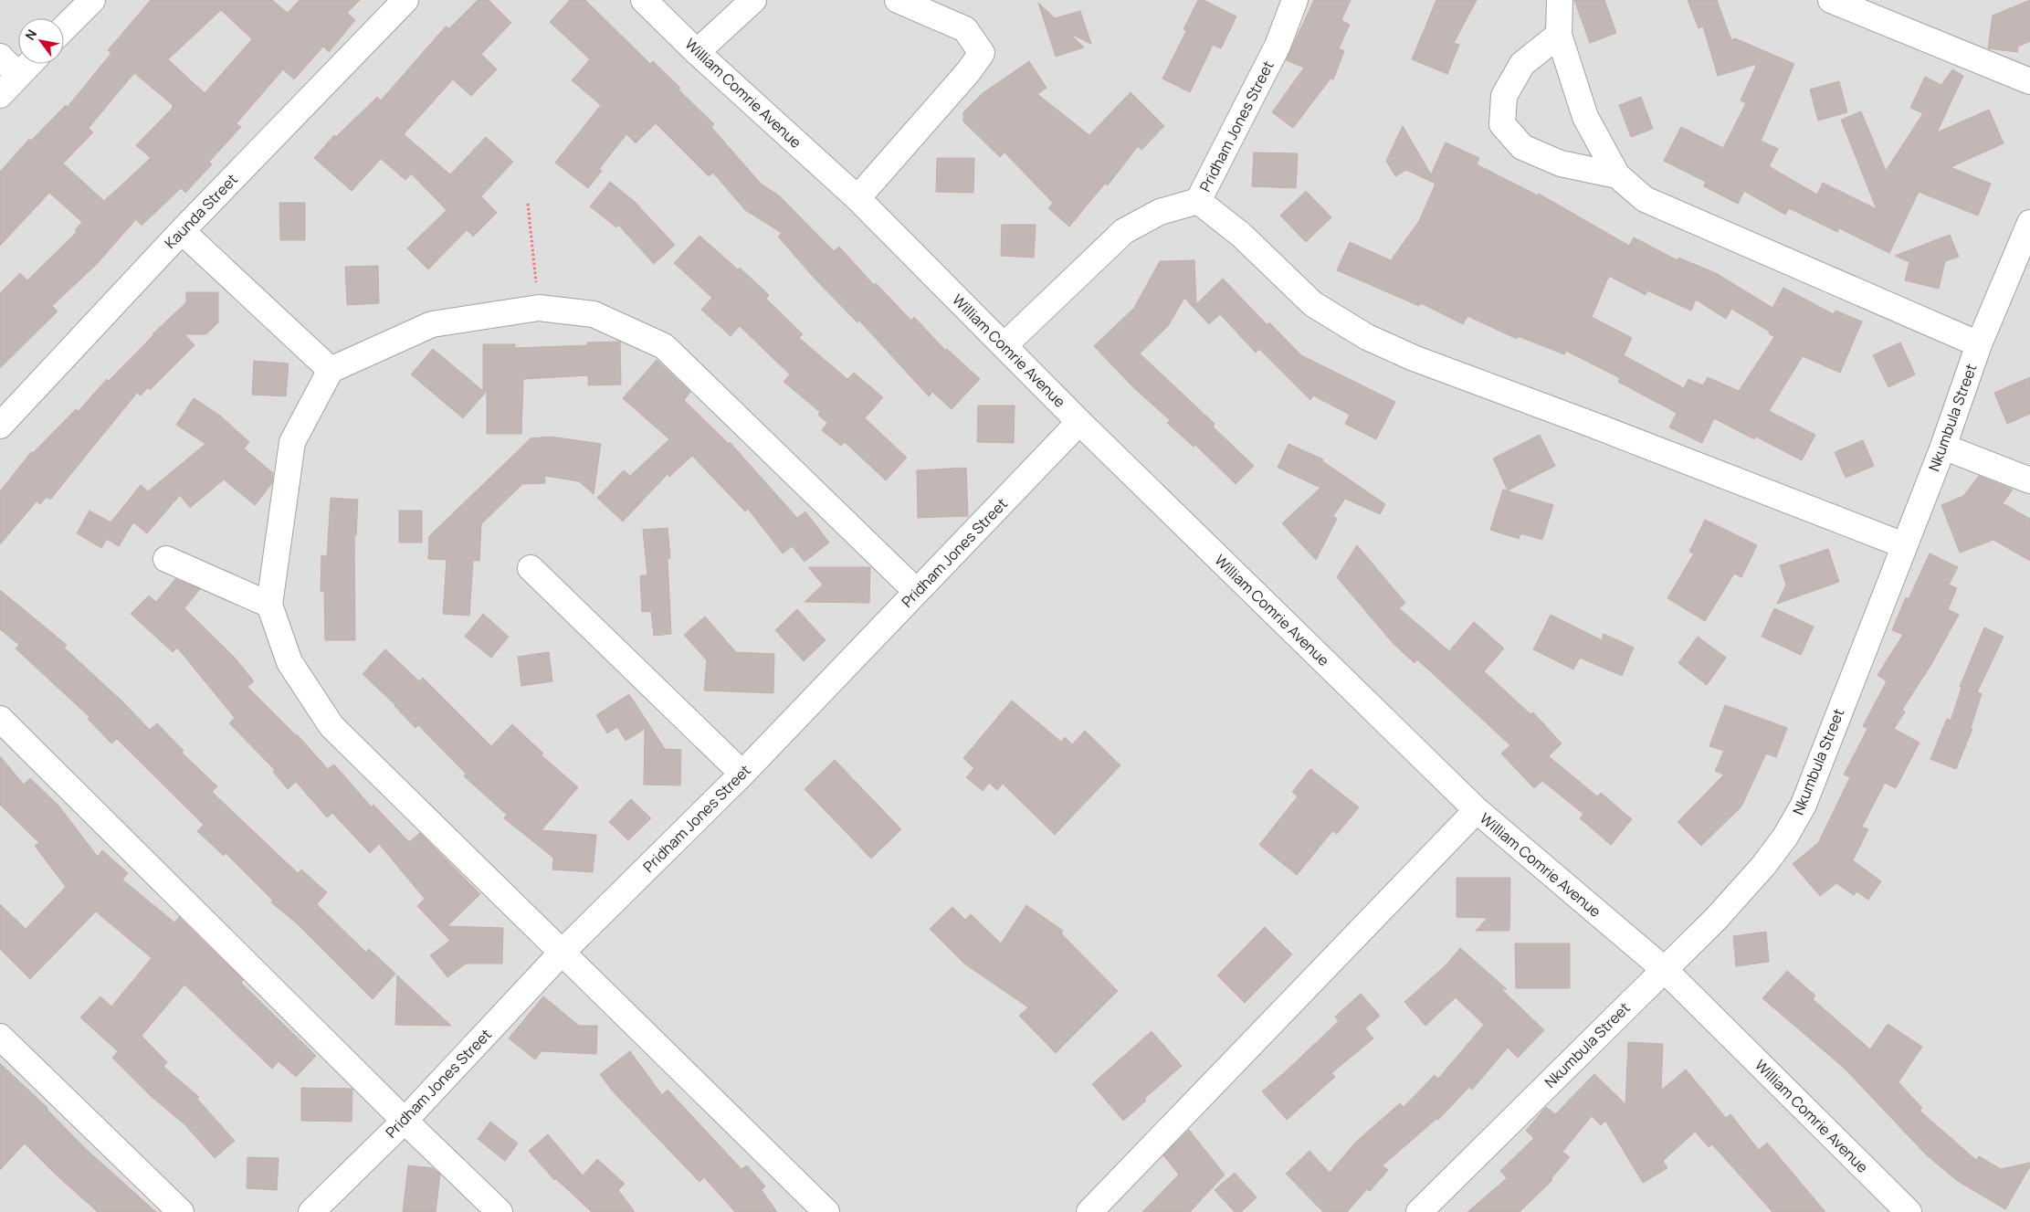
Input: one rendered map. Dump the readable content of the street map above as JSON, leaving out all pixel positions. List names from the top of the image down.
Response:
{
  "streets": {
    "street": [
      "William Comrie Avenue",
      "Pridham Jones Street",
      "Kaunda Street",
      "Nkumbula Street"
    ]
  },
  "crossings": [
    ["William Comrie Avenue", "Pridham Jones Street"],
    ["William Comrie Avenue", "Nkumbula Street"]
  ],
  "north": "top left"
}
